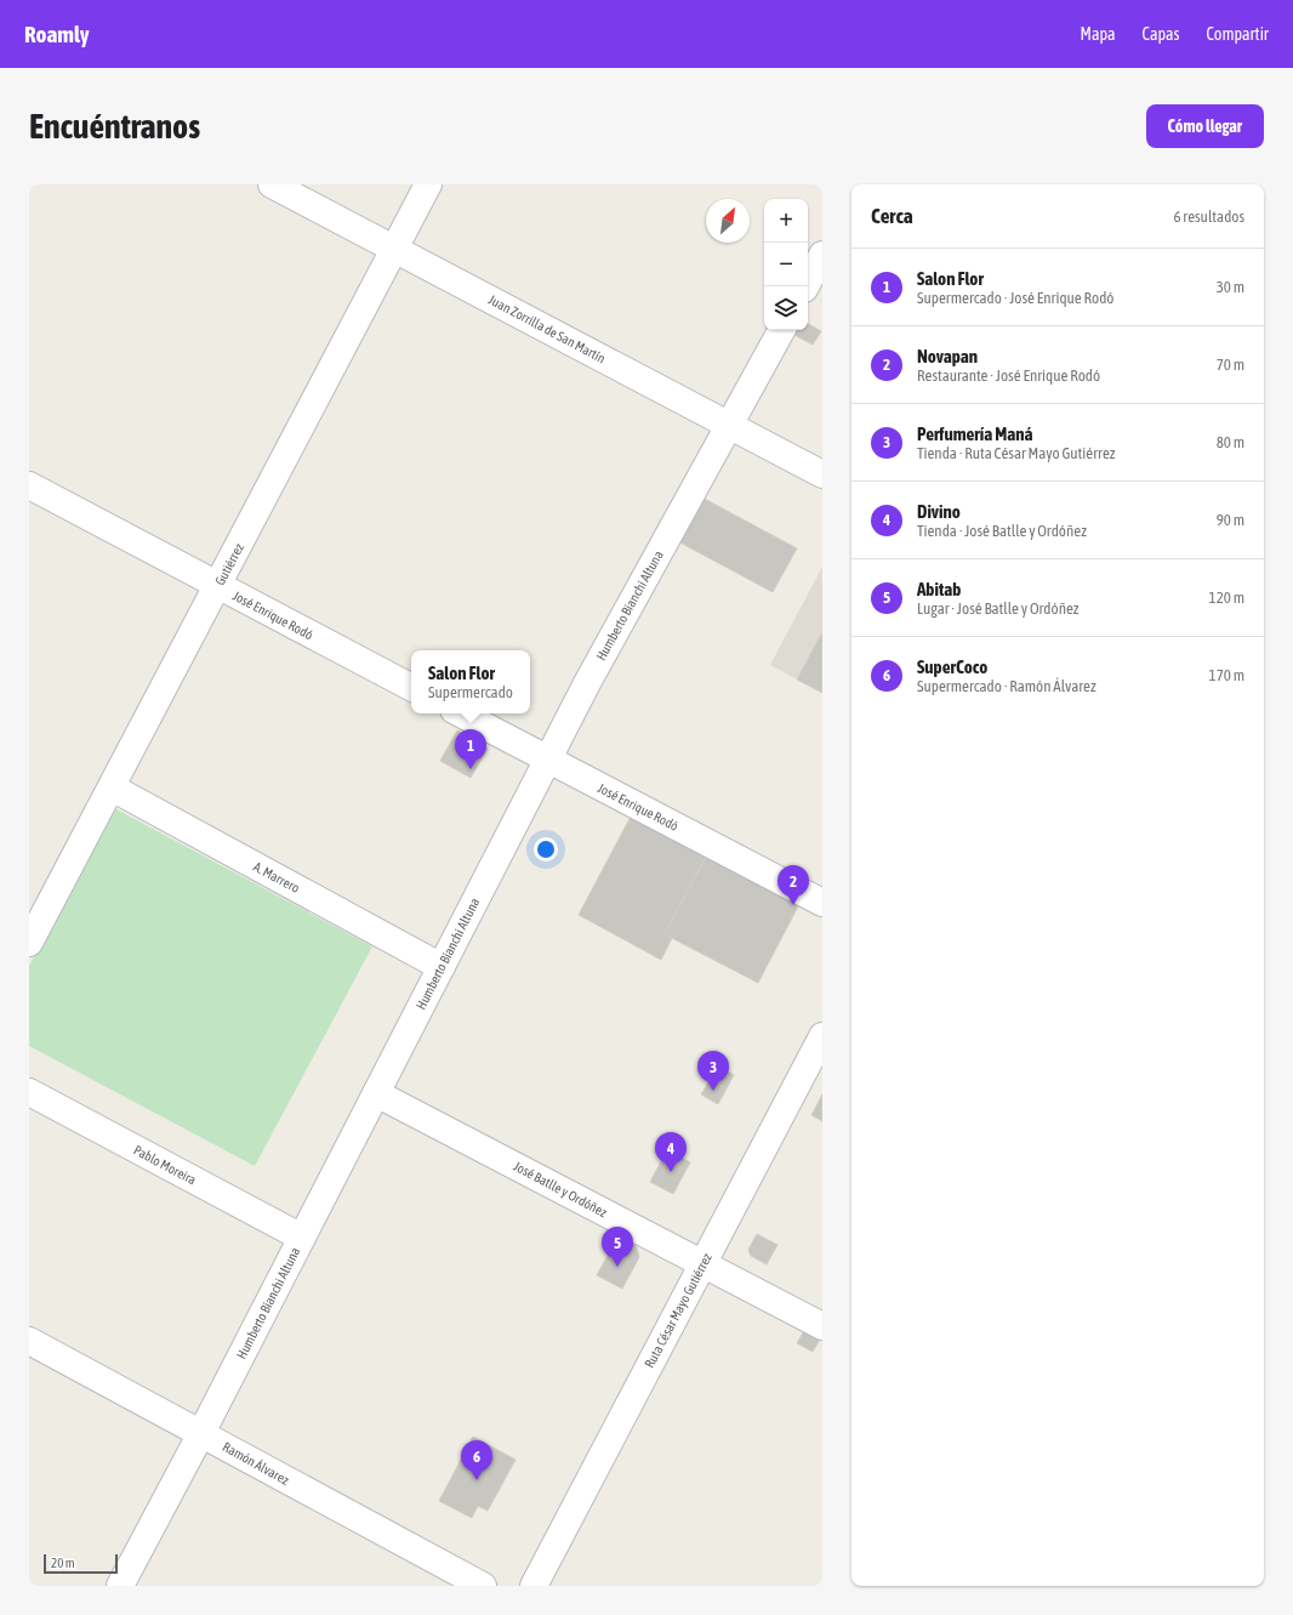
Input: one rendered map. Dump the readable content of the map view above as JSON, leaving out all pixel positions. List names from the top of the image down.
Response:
{
  "streets": {
    "street": [
      "Juan Zorrilla de San Martín",
      "Gutiérrez",
      "Humberto Bianchi Altuna",
      "José Enrique Rodó",
      "A. Marrero",
      "Pablo Moreira",
      "José Batlle y Ordóñez",
      "Ruta César Mayo Gutiérrez",
      "Ramón Álvarez"
    ]
  },
  "crossings": [
    ["Juan Zorrilla de San Martín", "Gutiérrez"],
    ["Juan Zorrilla de San Martín", "Humberto Bianchi Altuna"],
    ["Gutiérrez", "José Enrique Rodó"],
    ["Gutiérrez", "A. Marrero"],
    ["Humberto Bianchi Altuna", "José Enrique Rodó"],
    ["Humberto Bianchi Altuna", "A. Marrero"],
    ["Humberto Bianchi Altuna", "Pablo Moreira"],
    ["Humberto Bianchi Altuna", "José Batlle y Ordóñez"],
    ["Humberto Bianchi Altuna", "Ramón Álvarez"],
    ["José Batlle y Ordóñez", "Ruta César Mayo Gutiérrez"]
  ],
  "scale_bar": "20 m",
  "north": "top right",
  "page": {
    "header": "Roamly",
    "nav": ["Mapa", "Capas", "Compartir"],
    "buttons": "Cómo llegar",
    "title": "Encuéntranos",
    "heading": ["Cerca", "6 resultados"],
    "map_buttons": ["+", "−"],
    "list": [
      {
        "mark": "1",
        "name": "Salon Flor",
        "note": "Supermercado · José Enrique Rodó",
        "value": "30 m"
      },
      {
        "mark": "2",
        "name": "Novapan",
        "note": "Restaurante · José Enrique Rodó",
        "value": "70 m"
      },
      {
        "mark": "3",
        "name": "Perfumería Maná",
        "note": "Tienda · Ruta César Mayo Gutiérrez",
        "value": "80 m"
      },
      {
        "mark": "4",
        "name": "Divino",
        "note": "Tienda · José Batlle y Ordóñez",
        "value": "90 m"
      },
      {
        "mark": "5",
        "name": "Abitab",
        "note": "Lugar · José Batlle y Ordóñez",
        "value": "120 m"
      },
      {
        "mark": "6",
        "name": "SuperCoco",
        "note": "Supermercado · Ramón Álvarez",
        "value": "170 m"
      }
    ],
    "popup": ["Salon Flor", "Supermercado"],
    "pins": [
      "1",
      "2",
      "3",
      "4",
      "5",
      "6"
    ],
    "scale": "20 m"
  }
}
